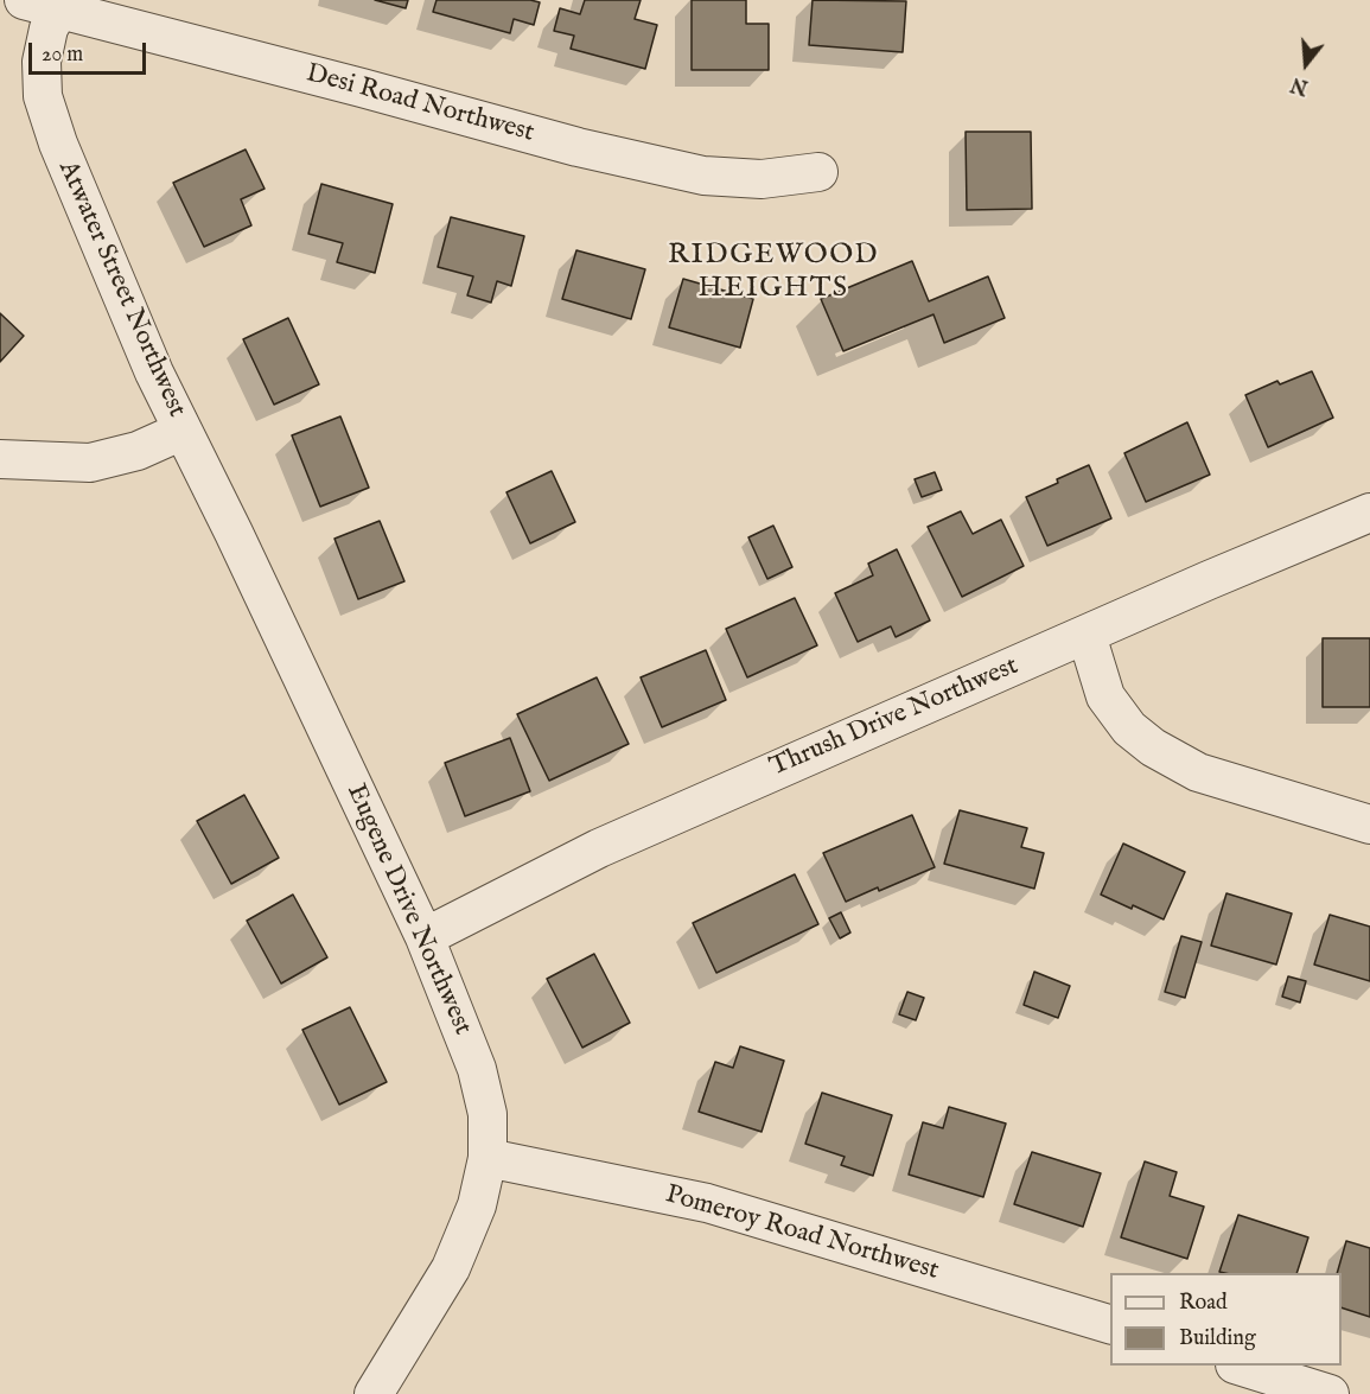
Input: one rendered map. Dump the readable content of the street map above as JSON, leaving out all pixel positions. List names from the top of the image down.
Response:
{
  "streets": {
    "street": [
      "Desi Road Northwest",
      "Atwater Street Northwest",
      "Thrush Drive Northwest",
      "Eugene Drive Northwest",
      "Pomeroy Road Northwest"
    ]
  },
  "crossings": [
    ["Desi Road Northwest", "Atwater Street Northwest"],
    ["Atwater Street Northwest", "Eugene Drive Northwest"],
    ["Thrush Drive Northwest", "Eugene Drive Northwest"],
    ["Eugene Drive Northwest", "Pomeroy Road Northwest"]
  ],
  "districts": ["RIDGEWOOD HEIGHTS"],
  "legend": ["Road", "Building"],
  "scale_bar": "20 m",
  "north": "bottom"
}
